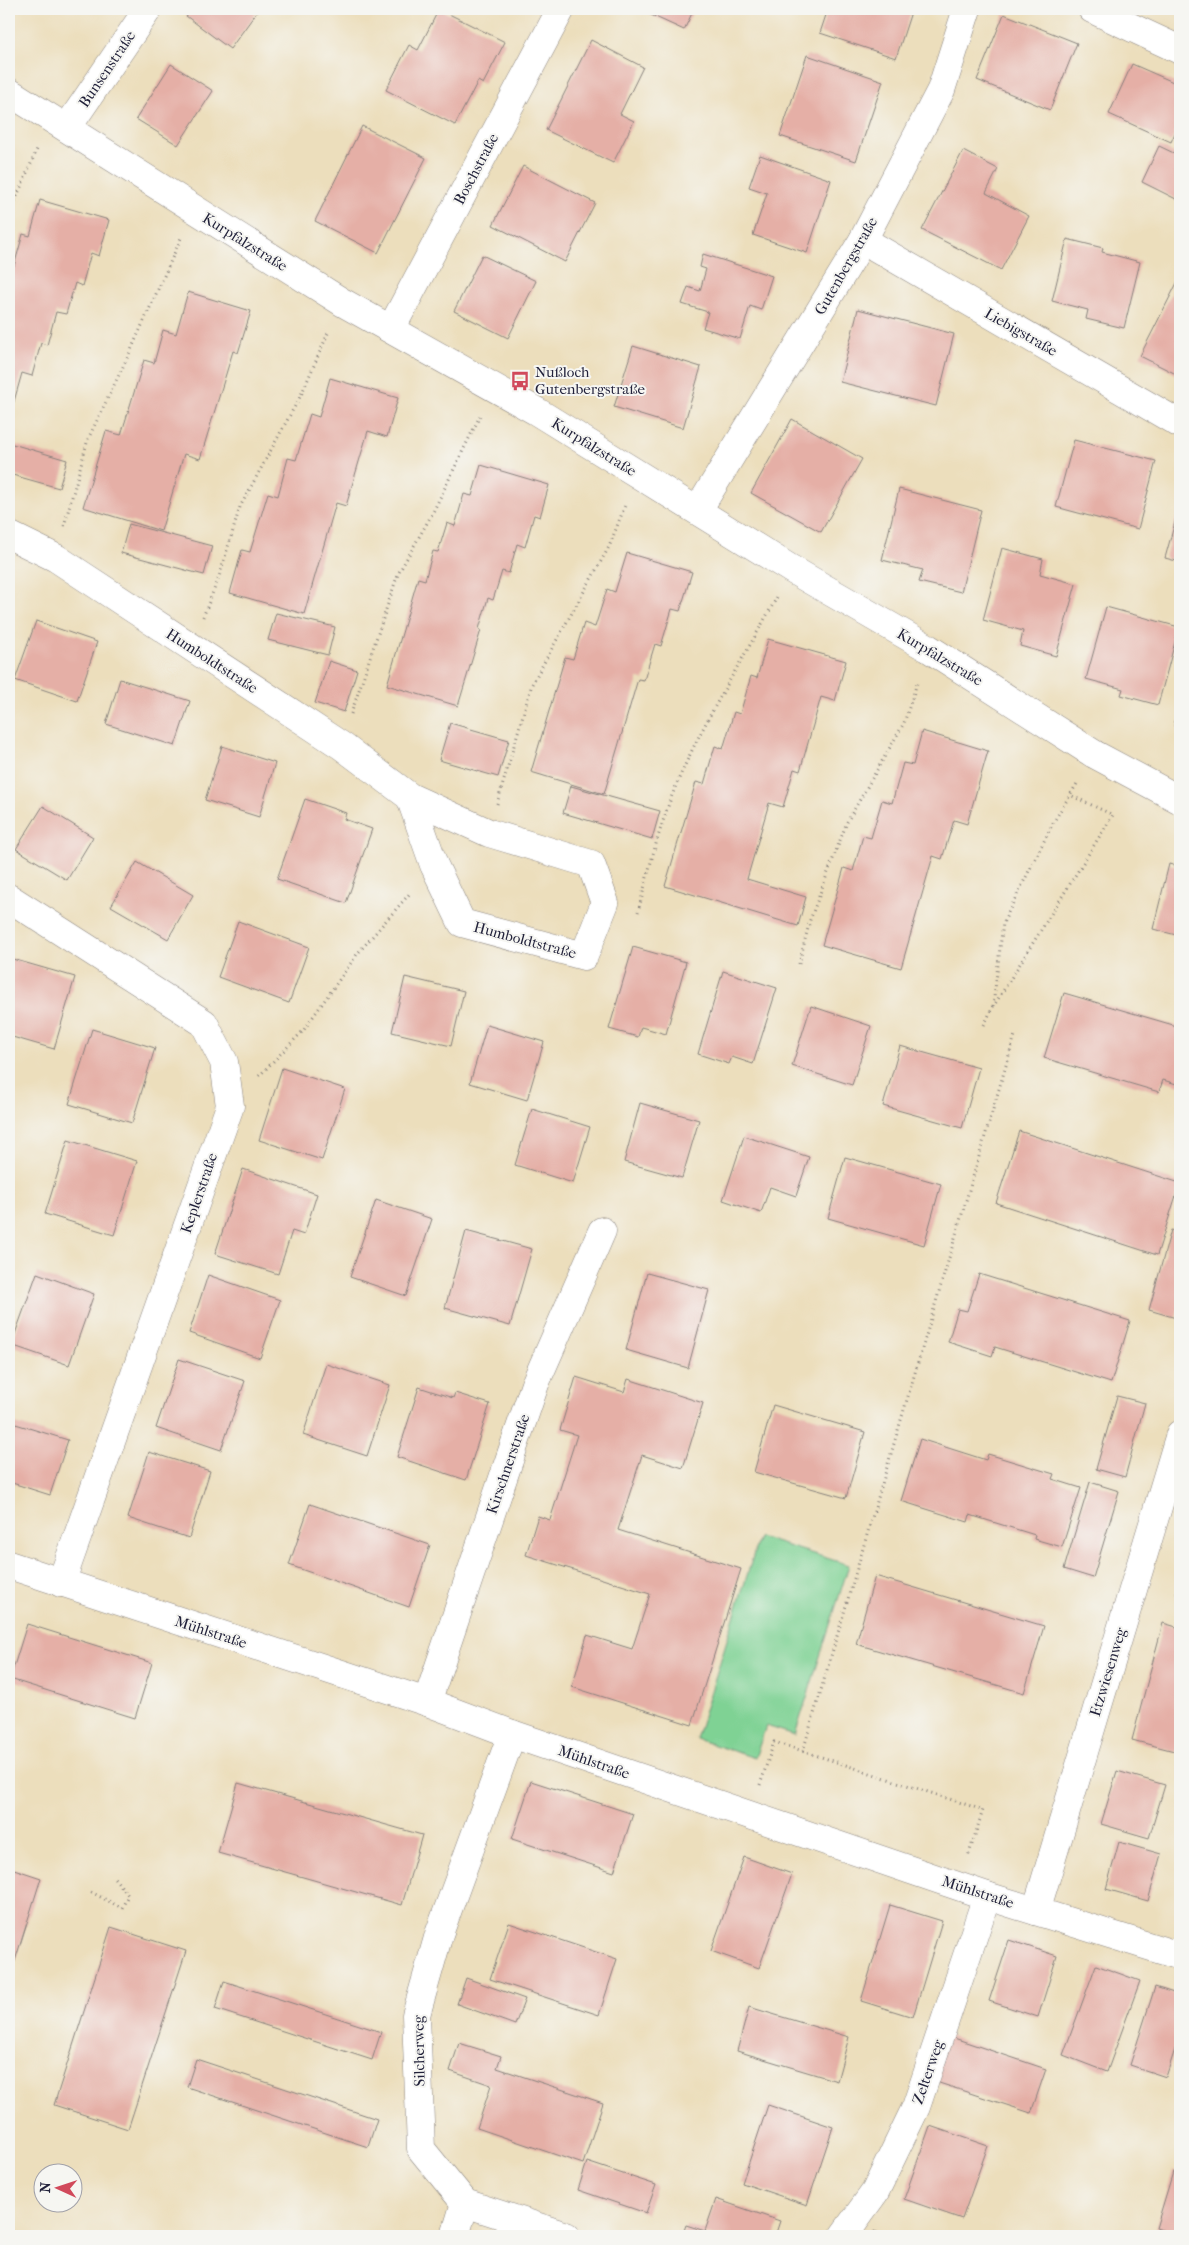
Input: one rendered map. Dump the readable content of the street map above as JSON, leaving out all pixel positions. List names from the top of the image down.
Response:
{
  "streets": {
    "street": [
      "Bunsenstraße",
      "Boschstraße",
      "Kurpfalzstraße",
      "Gutenbergstraße",
      "Liebigstraße",
      "Humboldtstraße",
      "Keplerstraße",
      "Kirschnerstraße",
      "Mühlstraße",
      "Etzwiesenweg",
      "Silcherweg",
      "Zelterweg"
    ]
  },
  "crossings": [
    ["Bunsenstraße", "Kurpfalzstraße"],
    ["Boschstraße", "Kurpfalzstraße"],
    ["Kurpfalzstraße", "Gutenbergstraße"],
    ["Gutenbergstraße", "Liebigstraße"],
    ["Keplerstraße", "Mühlstraße"],
    ["Kirschnerstraße", "Mühlstraße"],
    ["Mühlstraße", "Etzwiesenweg"],
    ["Mühlstraße", "Silcherweg"],
    ["Mühlstraße", "Zelterweg"]
  ],
  "places": {
    "bus stop": ["Nußloch Gutenbergstraße"]
  },
  "north": "left"
}
